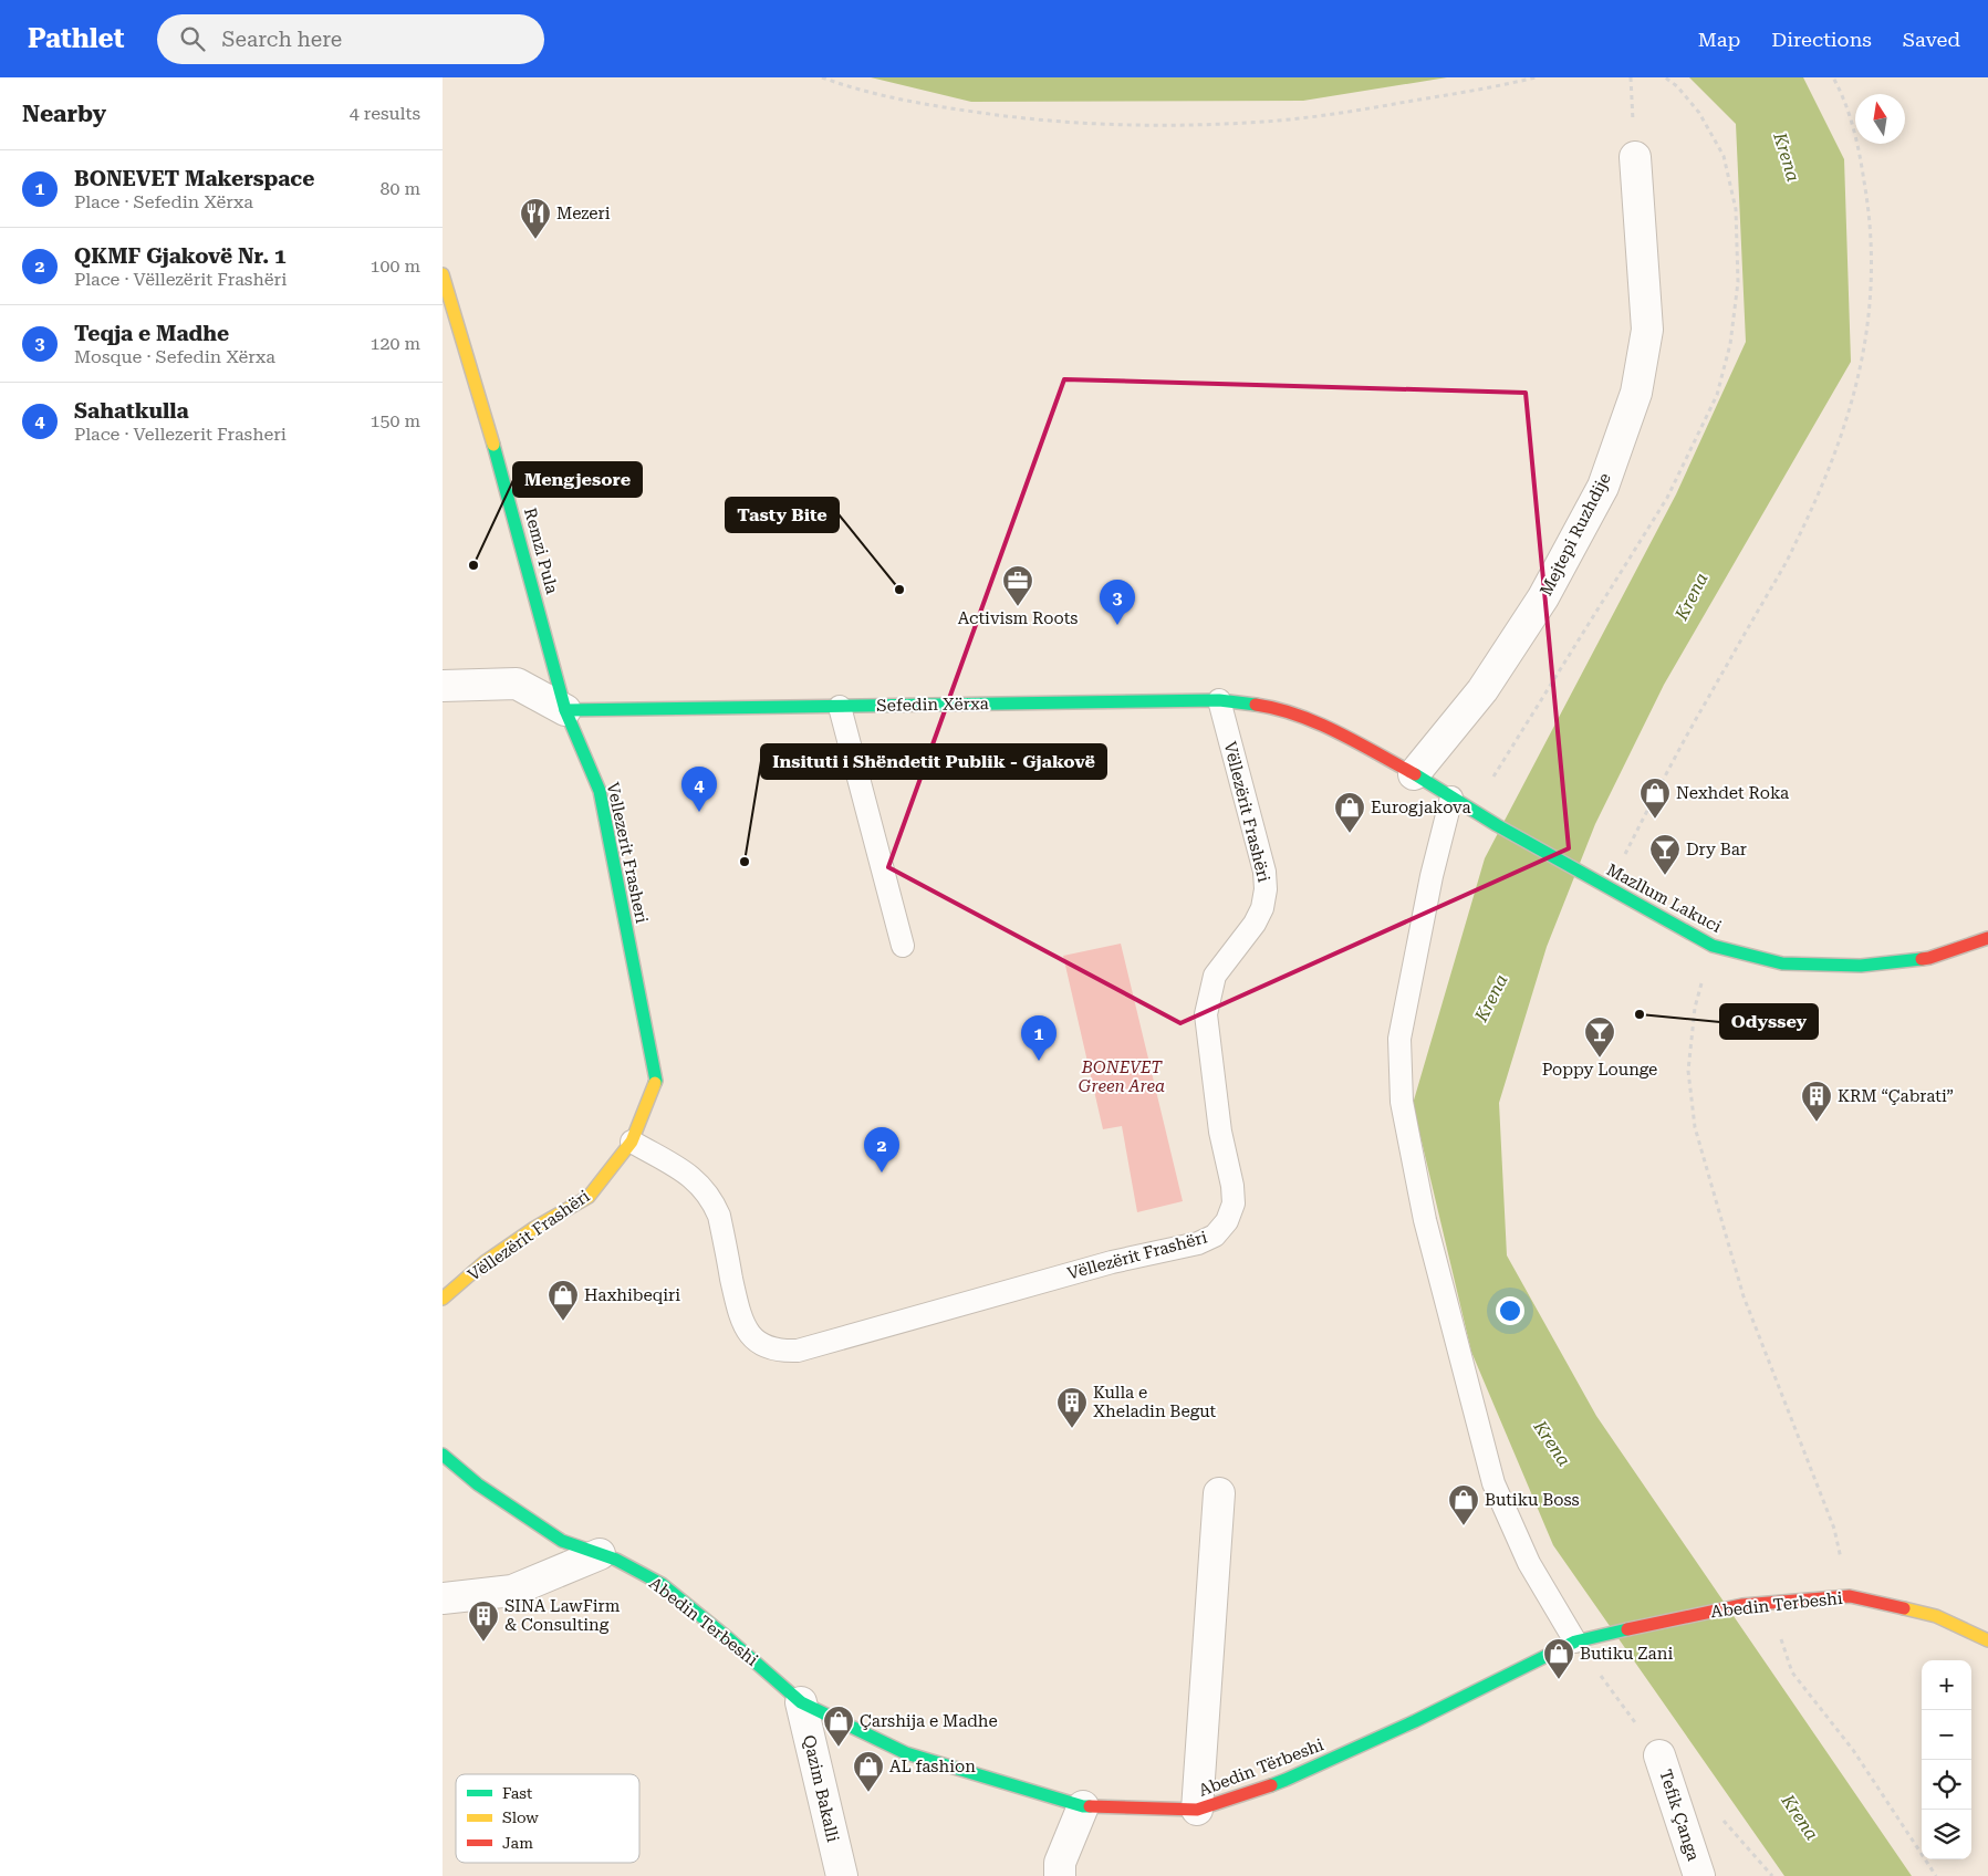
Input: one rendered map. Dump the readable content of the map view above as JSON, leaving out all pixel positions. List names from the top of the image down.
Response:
{
  "streets": {
    "street": [
      "Mejtepi Ruzhdije",
      "Remzi Pula",
      "Sefedin Xërxa",
      "Vëllezërit Frashëri",
      "Vellezerit Frasheri",
      "Mazllum Lakuci",
      "Abedin Terbeshi",
      "Abedin Tërbeshi",
      "Qazim Bakalli",
      "Tefik Çanga"
    ]
  },
  "crossings": [
    ["Mejtepi Ruzhdije", "Sefedin Xërxa"],
    ["Mejtepi Ruzhdije", "Mazllum Lakuci"],
    ["Remzi Pula", "Sefedin Xërxa"],
    ["Remzi Pula", "Vellezerit Frasheri"],
    ["Sefedin Xërxa", "Vëllezërit Frashëri"],
    ["Sefedin Xërxa", "Vellezerit Frasheri"],
    ["Sefedin Xërxa", "Mazllum Lakuci"],
    ["Vëllezërit Frashëri", "Vellezerit Frasheri"],
    ["Abedin Terbeshi", "Abedin Tërbeshi"],
    ["Abedin Terbeshi", "Qazim Bakalli"],
    ["Abedin Tërbeshi", "Qazim Bakalli"]
  ],
  "water": ["Krena"],
  "parks": ["BONEVET Green Area"],
  "places": {
    "restaurant": ["Mezeri"],
    "other": [
      "Mengjesore",
      "Tasty Bite",
      "Insituti i Shëndetit Publik - Gjakovë",
      "Odyssey"
    ],
    "office": ["Activism Roots"],
    "shop": [
      "Nexhdet Roka",
      "Eurogjakova",
      "Haxhibeqiri",
      "Butiku Boss",
      "Butiku Zani",
      "Çarshija e Madhe",
      "AL fashion"
    ],
    "bar": ["Dry Bar", "Poppy Lounge"],
    "building": ["KRM “Çabrati”", "Kulla e Xheladin Begut", "SINA LawFirm & Consulting"]
  },
  "legend": ["Fast", "Slow", "Jam"],
  "north": "top",
  "page": {
    "header": "Pathlet",
    "search": "Search here",
    "nav": ["Map", "Directions", "Saved"],
    "heading": ["Nearby", "4 results"],
    "list": [
      {
        "mark": "1",
        "name": "BONEVET Makerspace",
        "note": "Place · Sefedin Xërxa",
        "value": "80 m"
      },
      {
        "mark": "2",
        "name": "QKMF Gjakovë Nr. 1",
        "note": "Place · Vëllezërit Frashëri",
        "value": "100 m"
      },
      {
        "mark": "3",
        "name": "Teqja e Madhe",
        "note": "Mosque · Sefedin Xërxa",
        "value": "120 m"
      },
      {
        "mark": "4",
        "name": "Sahatkulla",
        "note": "Place · Vellezerit Frasheri",
        "value": "150 m"
      }
    ],
    "pins": [
      "3",
      "4",
      "1",
      "2"
    ],
    "map_buttons": ["+", "−"]
  }
}
